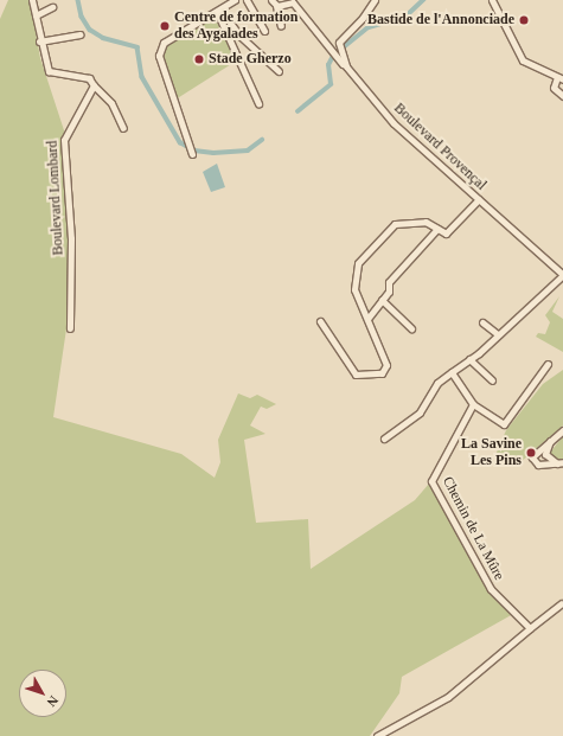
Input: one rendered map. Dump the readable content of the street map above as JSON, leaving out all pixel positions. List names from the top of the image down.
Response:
{
  "streets": {
    "street": ["Boulevard Provençal", "Boulevard Lombard", "Chemin de La Mûre"]
  },
  "places": [
    "Bastide de l'Annonciade",
    "Centre de formation des Aygalades",
    "Stade Gherzo",
    "La Savine Les Pins"
  ],
  "north": "bottom right"
}
